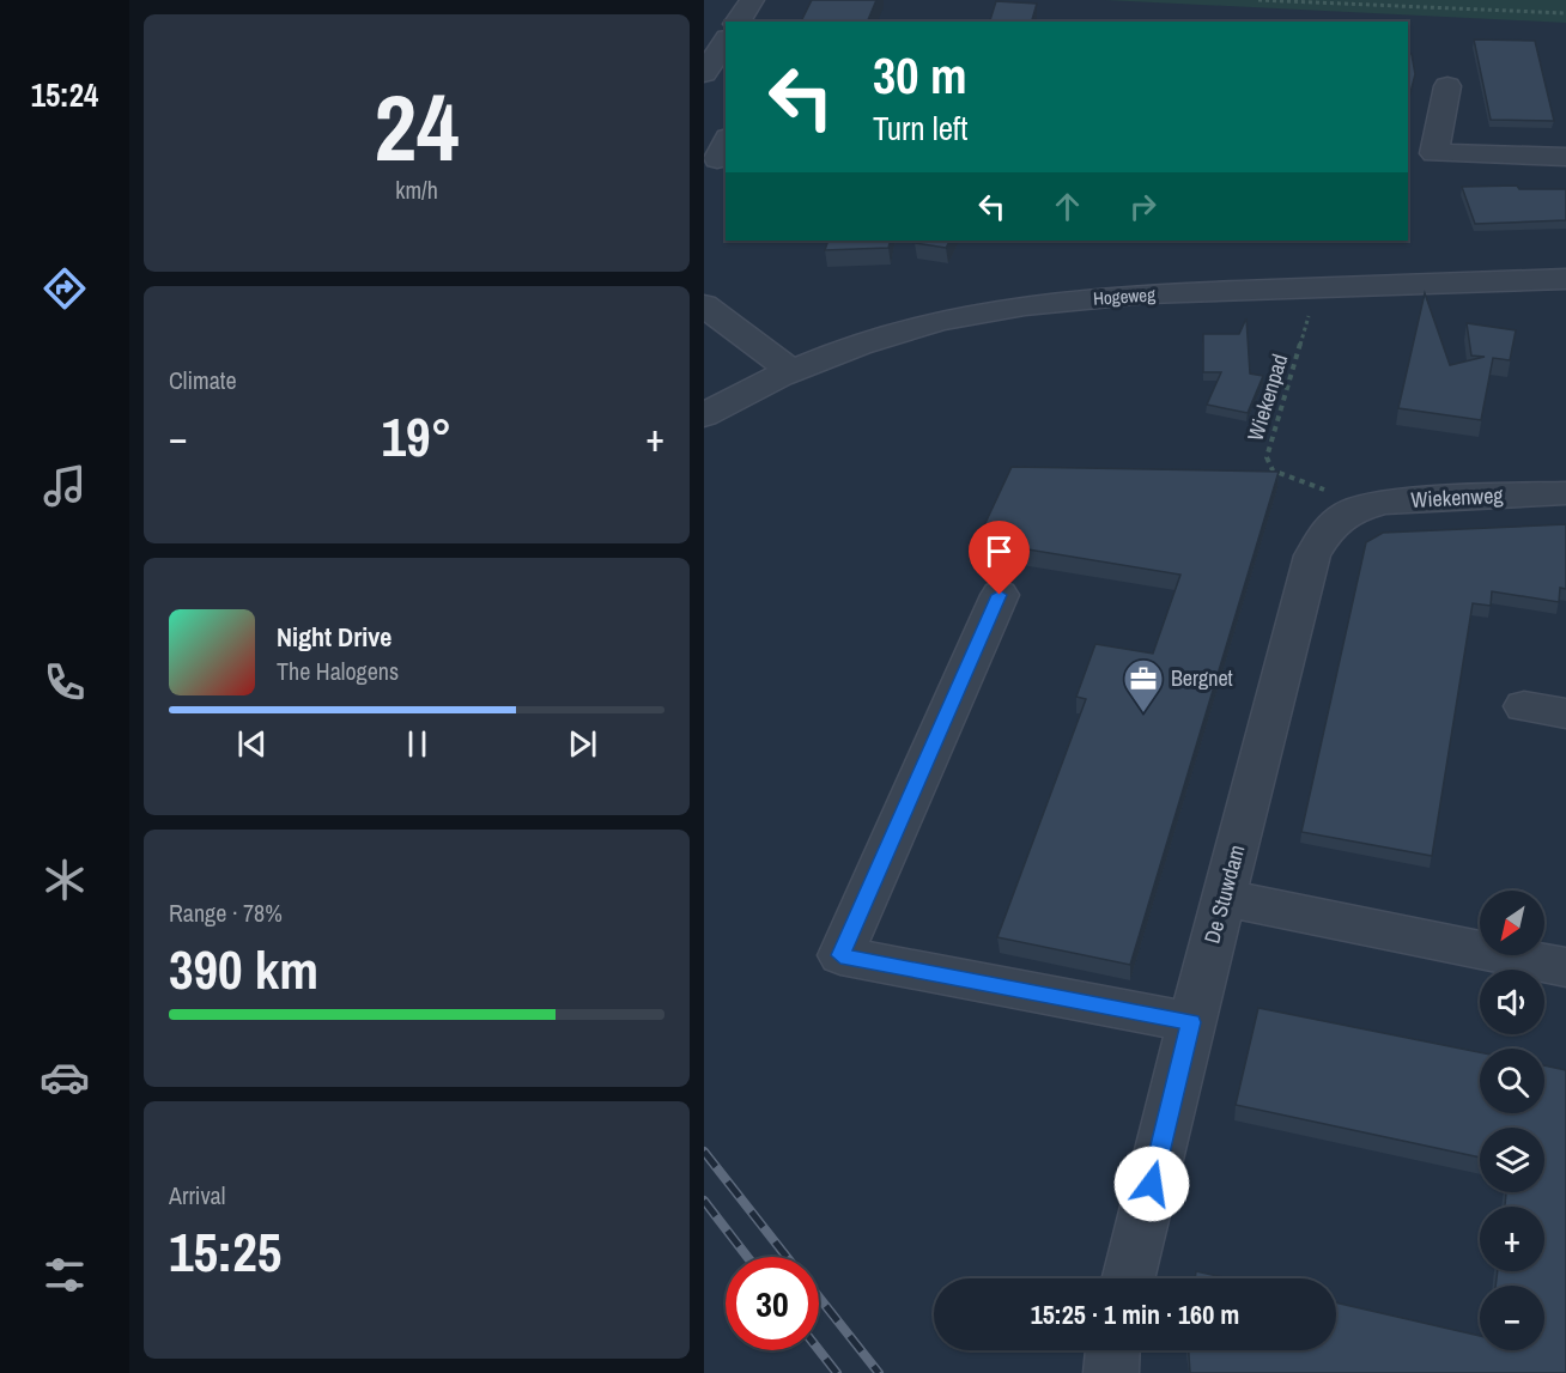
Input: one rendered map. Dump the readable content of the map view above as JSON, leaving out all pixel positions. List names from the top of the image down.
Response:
{
  "streets": {
    "street": ["Hogeweg", "Wiekenweg", "De Stuwdam"],
    "path": ["Wiekenpad"]
  },
  "crossings": [
    ["Hogeweg", "Wiekenpad"],
    ["Wiekenpad", "Wiekenweg"],
    ["Wiekenpad", "De Stuwdam"],
    ["Wiekenweg", "De Stuwdam"]
  ],
  "places": {
    "office": ["Bergnet"]
  },
  "north": "bottom left",
  "page": {
    "tabs": "15:24",
    "tile": [
      ["24", "km/h"],
      "Climate",
      ["Range · 78%", "390 km"],
      ["Arrival", "15:25"]
    ],
    "turn": ["30 m", "Turn left"],
    "heat": ["−", "19°", "+"],
    "song": ["Night Drive", "The Halogens"],
    "map_buttons": ["+", "−"],
    "limit": "30",
    "trip": "15:25 · 1 min · 160 m"
  }
}
